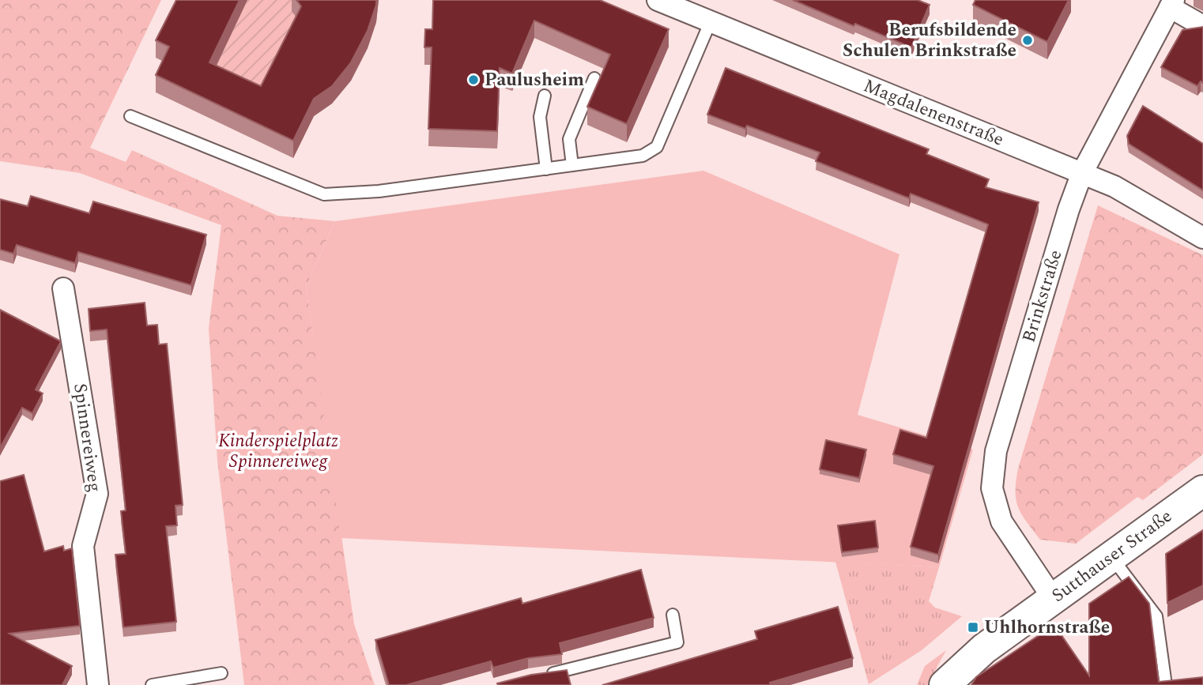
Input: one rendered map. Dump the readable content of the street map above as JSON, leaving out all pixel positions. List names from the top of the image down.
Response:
{
  "streets": {
    "street": [
      "Magdalenenstraße",
      "Brinkstraße",
      "Spinnereiweg",
      "Sutthauser Straße"
    ]
  },
  "crossings": [
    ["Magdalenenstraße", "Brinkstraße"],
    ["Brinkstraße", "Sutthauser Straße"]
  ],
  "parks": ["Kinderspielplatz Spinnereiweg"],
  "places": {
    "other": ["Berufsbildende Schulen Brinkstraße", "Paulusheim"],
    "transit": ["Uhlhornstraße"]
  }
}
